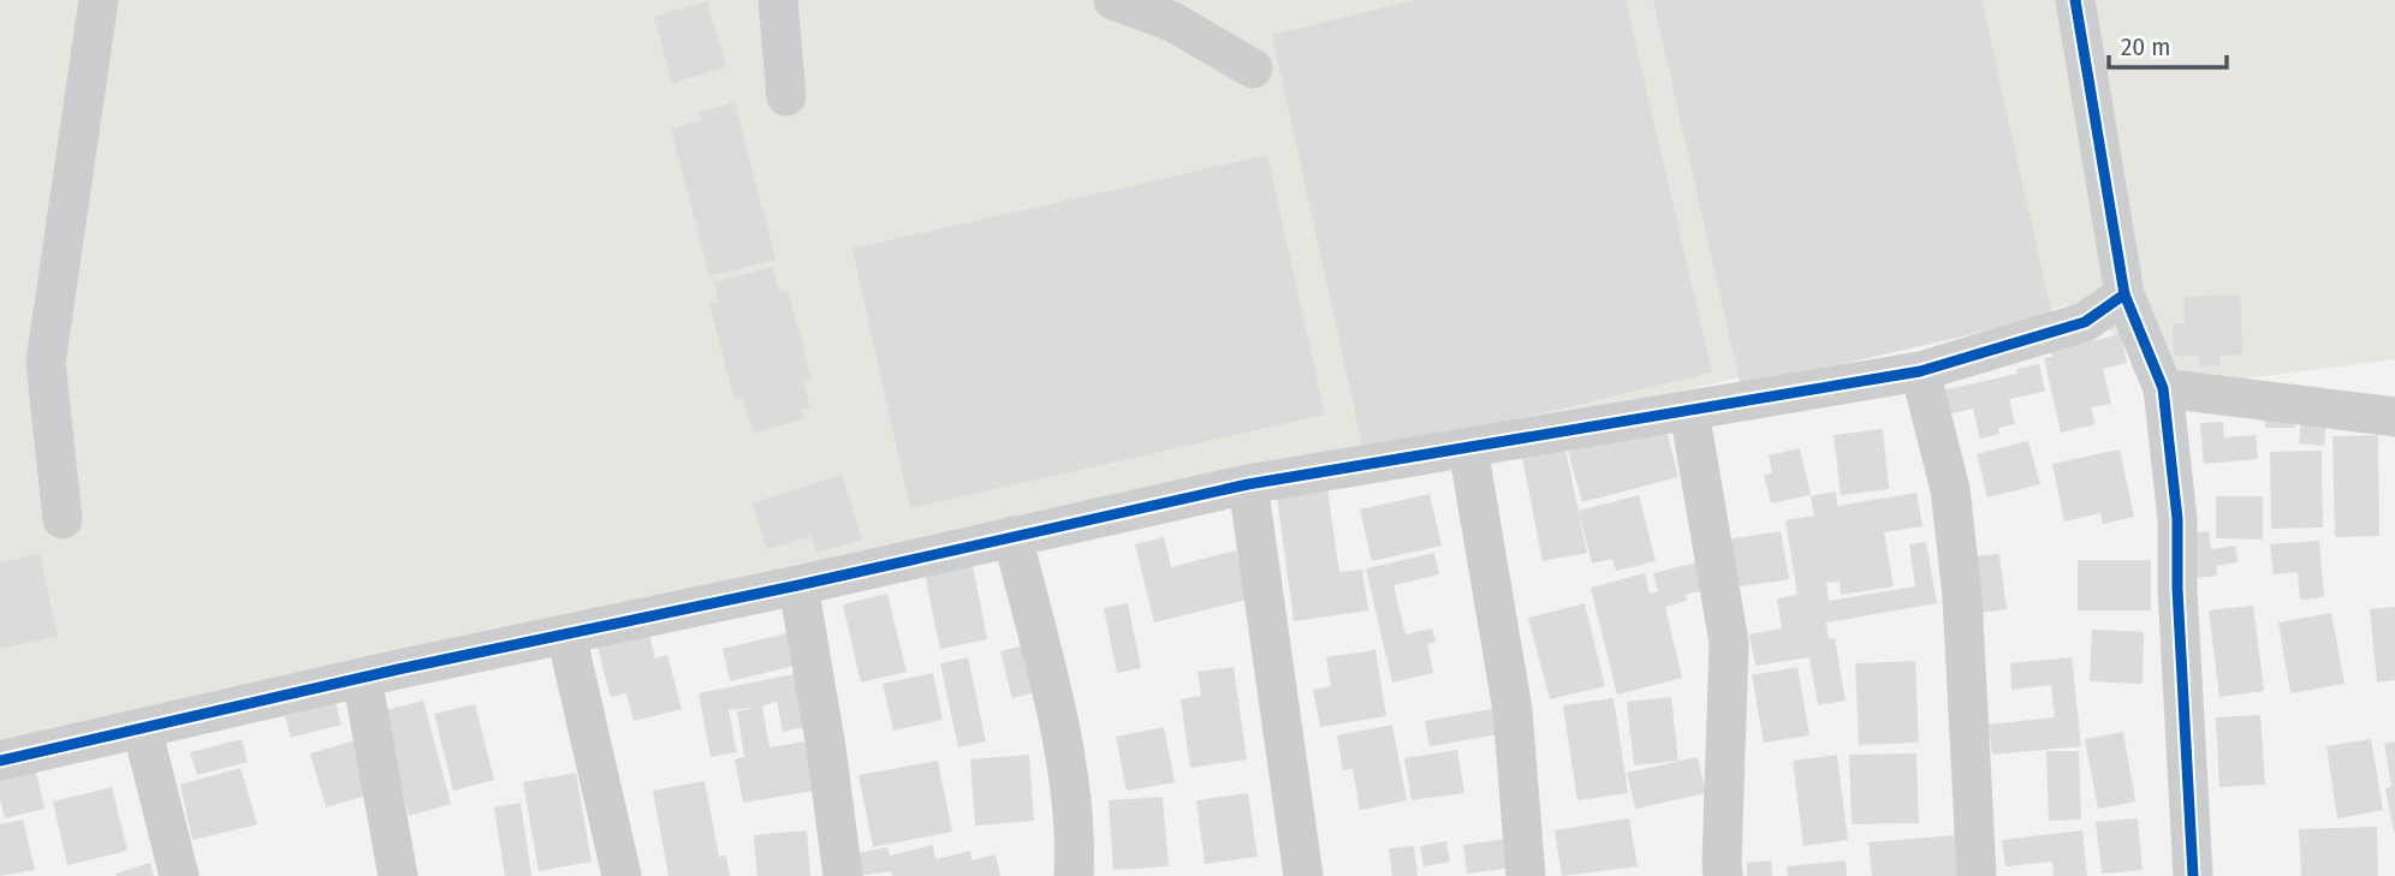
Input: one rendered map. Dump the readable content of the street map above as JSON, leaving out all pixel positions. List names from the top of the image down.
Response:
{
  "scale_bar": "20 m"
}
